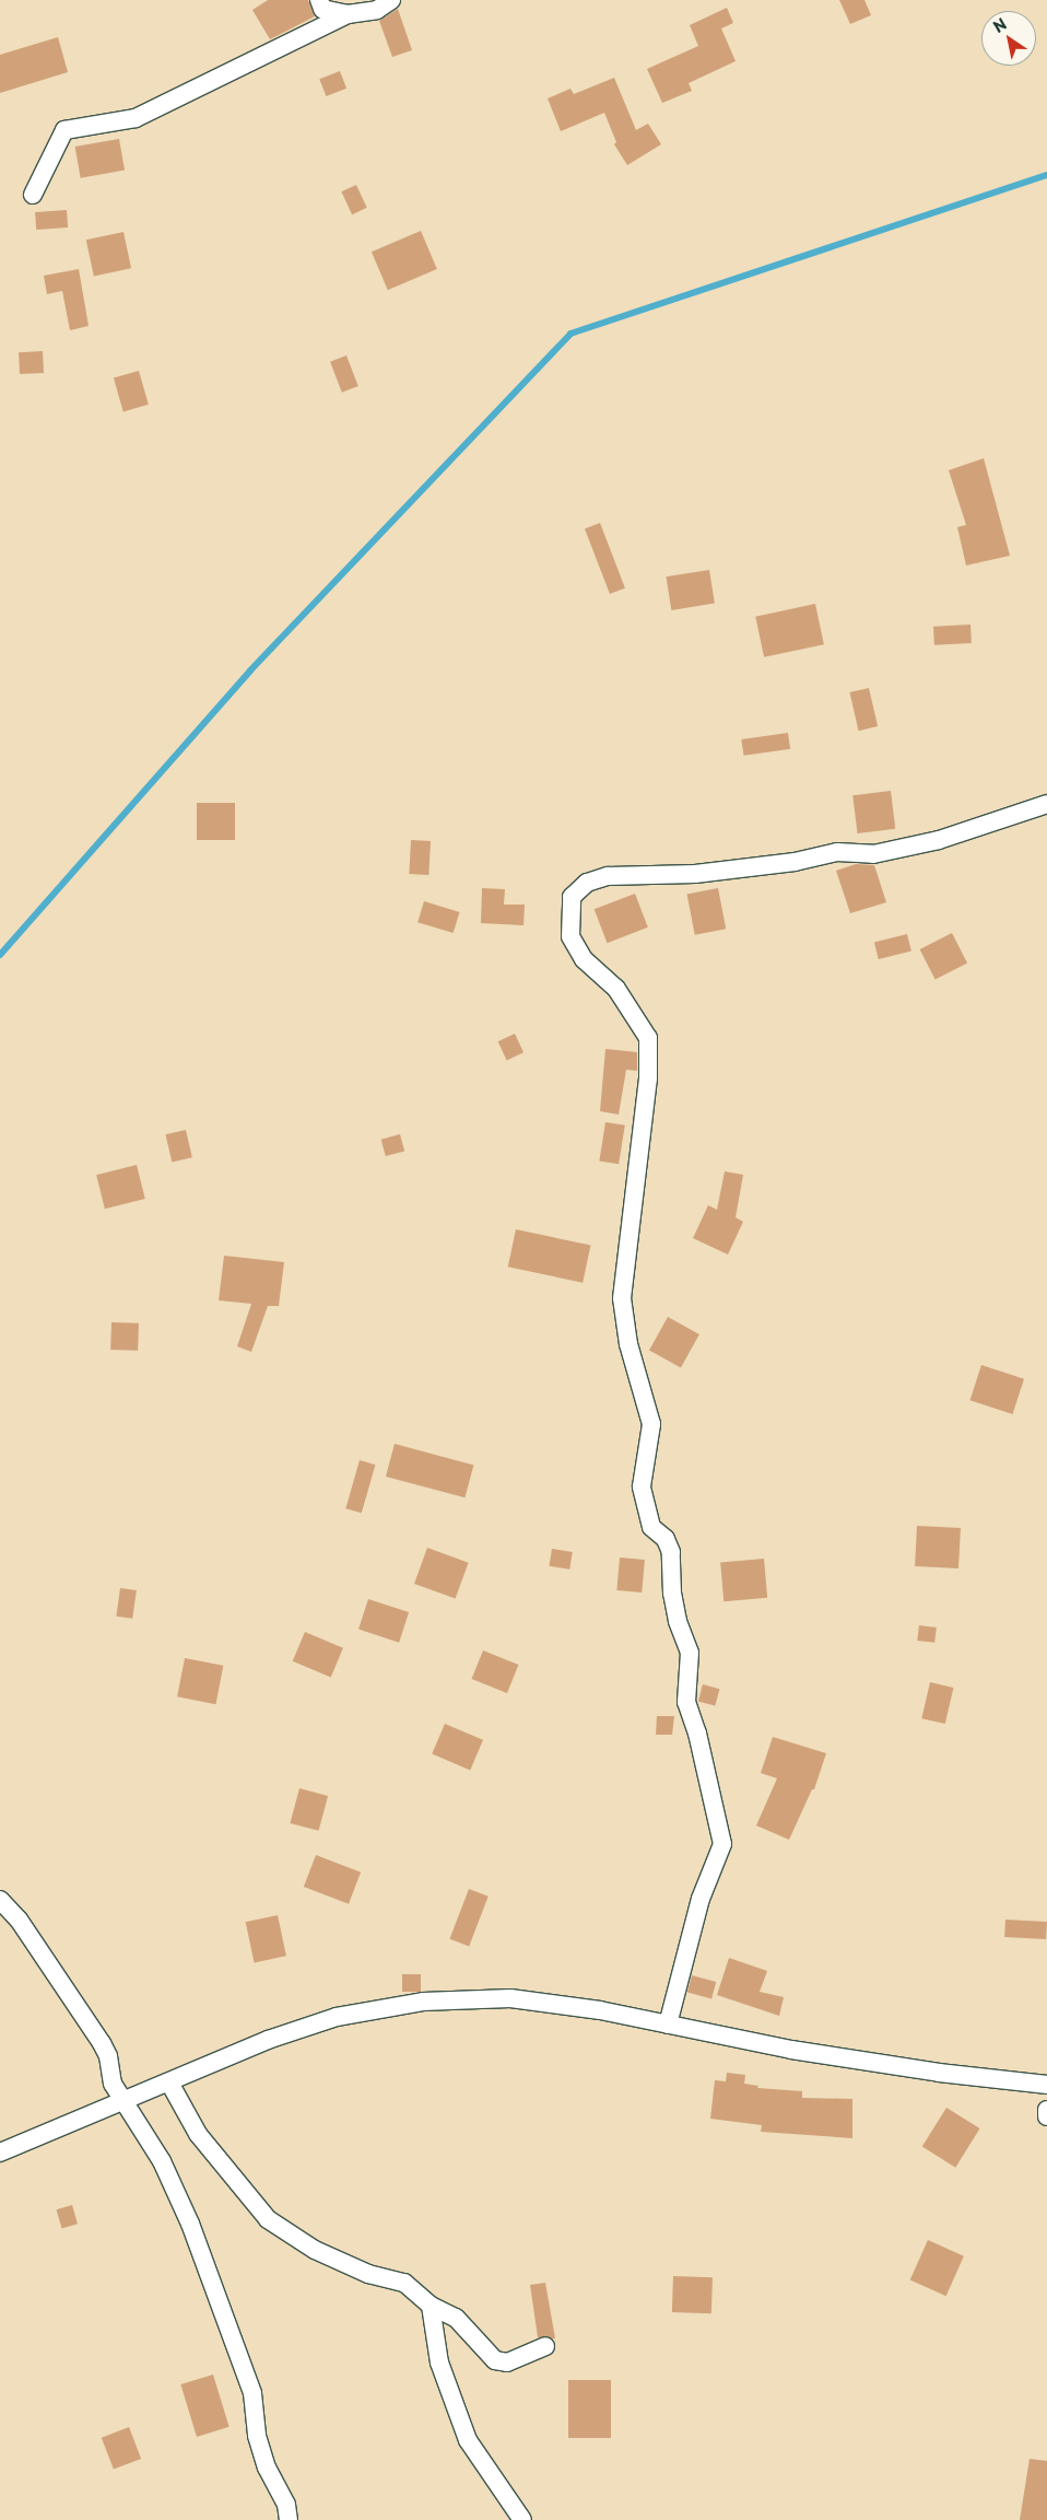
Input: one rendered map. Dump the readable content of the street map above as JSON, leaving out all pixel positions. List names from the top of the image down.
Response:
{
  "north": "top left"
}
